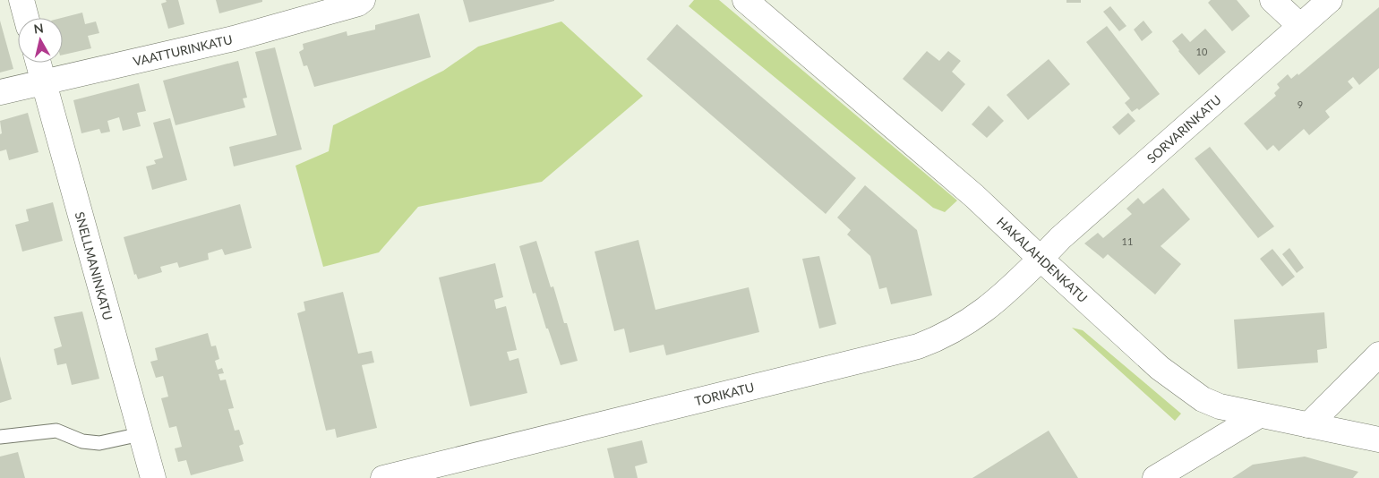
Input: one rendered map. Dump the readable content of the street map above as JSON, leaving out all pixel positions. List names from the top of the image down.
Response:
{
  "streets": {
    "street": [
      "VAATTURINKATU",
      "SORVARINKATU",
      "HAKALAHDENKATU",
      "SNELLMANINKATU",
      "TORIKATU"
    ]
  },
  "crossings": [
    ["VAATTURINKATU", "SNELLMANINKATU"],
    ["SORVARINKATU", "HAKALAHDENKATU"],
    ["SORVARINKATU", "TORIKATU"],
    ["HAKALAHDENKATU", "TORIKATU"]
  ],
  "house_numbers": ["10", "9", "11"],
  "north": "top"
}
